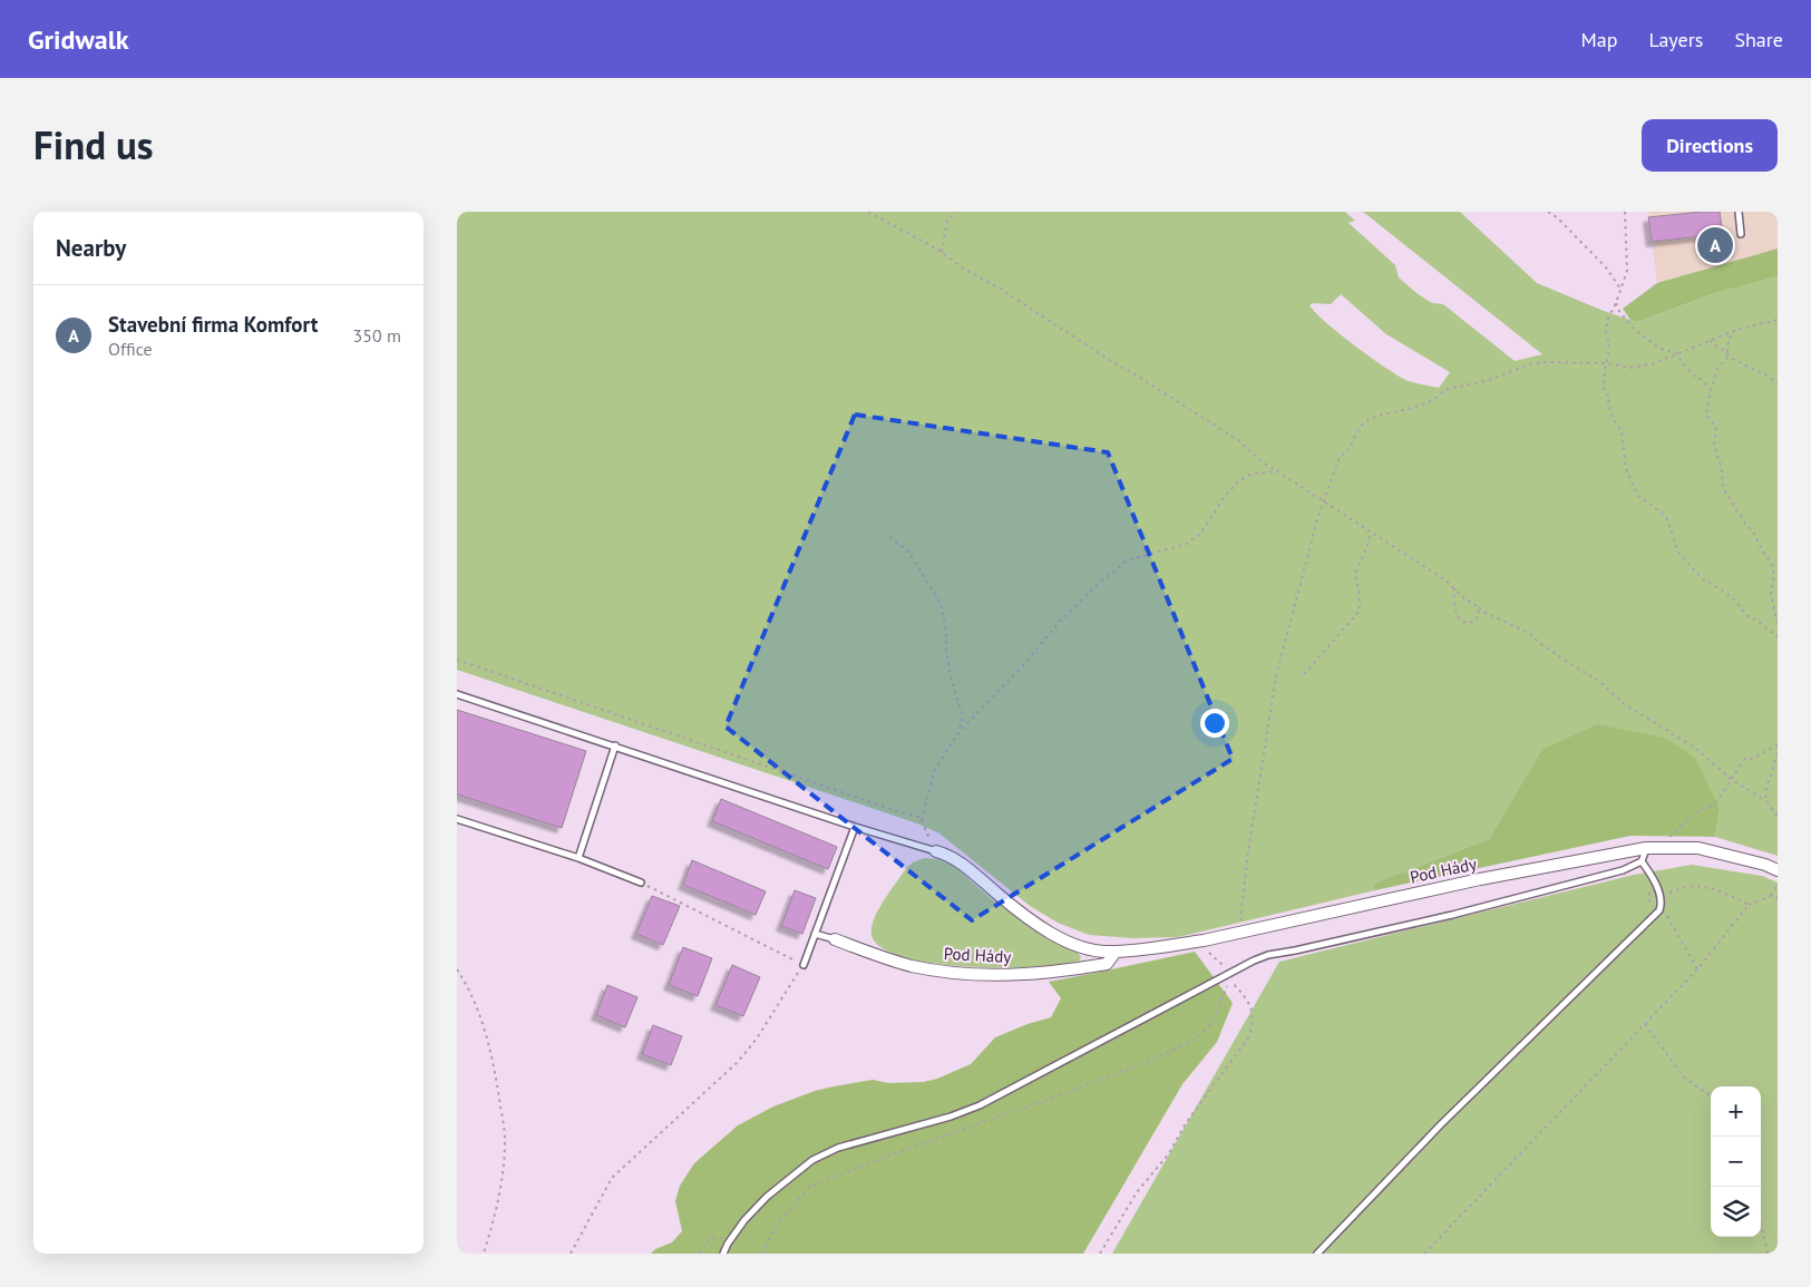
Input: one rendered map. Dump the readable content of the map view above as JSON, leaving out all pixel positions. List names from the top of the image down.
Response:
{
  "streets": {
    "street": ["Pod Hády"]
  },
  "page": {
    "header": "Gridwalk",
    "nav": ["Map", "Layers", "Share"],
    "title": "Find us",
    "buttons": "Directions",
    "heading": "Nearby",
    "pins": "A",
    "list": [
      {
        "mark": "A",
        "name": "Stavební firma Komfort",
        "note": "Office",
        "value": "350 m"
      }
    ],
    "map_buttons": ["+", "−"]
  }
}
